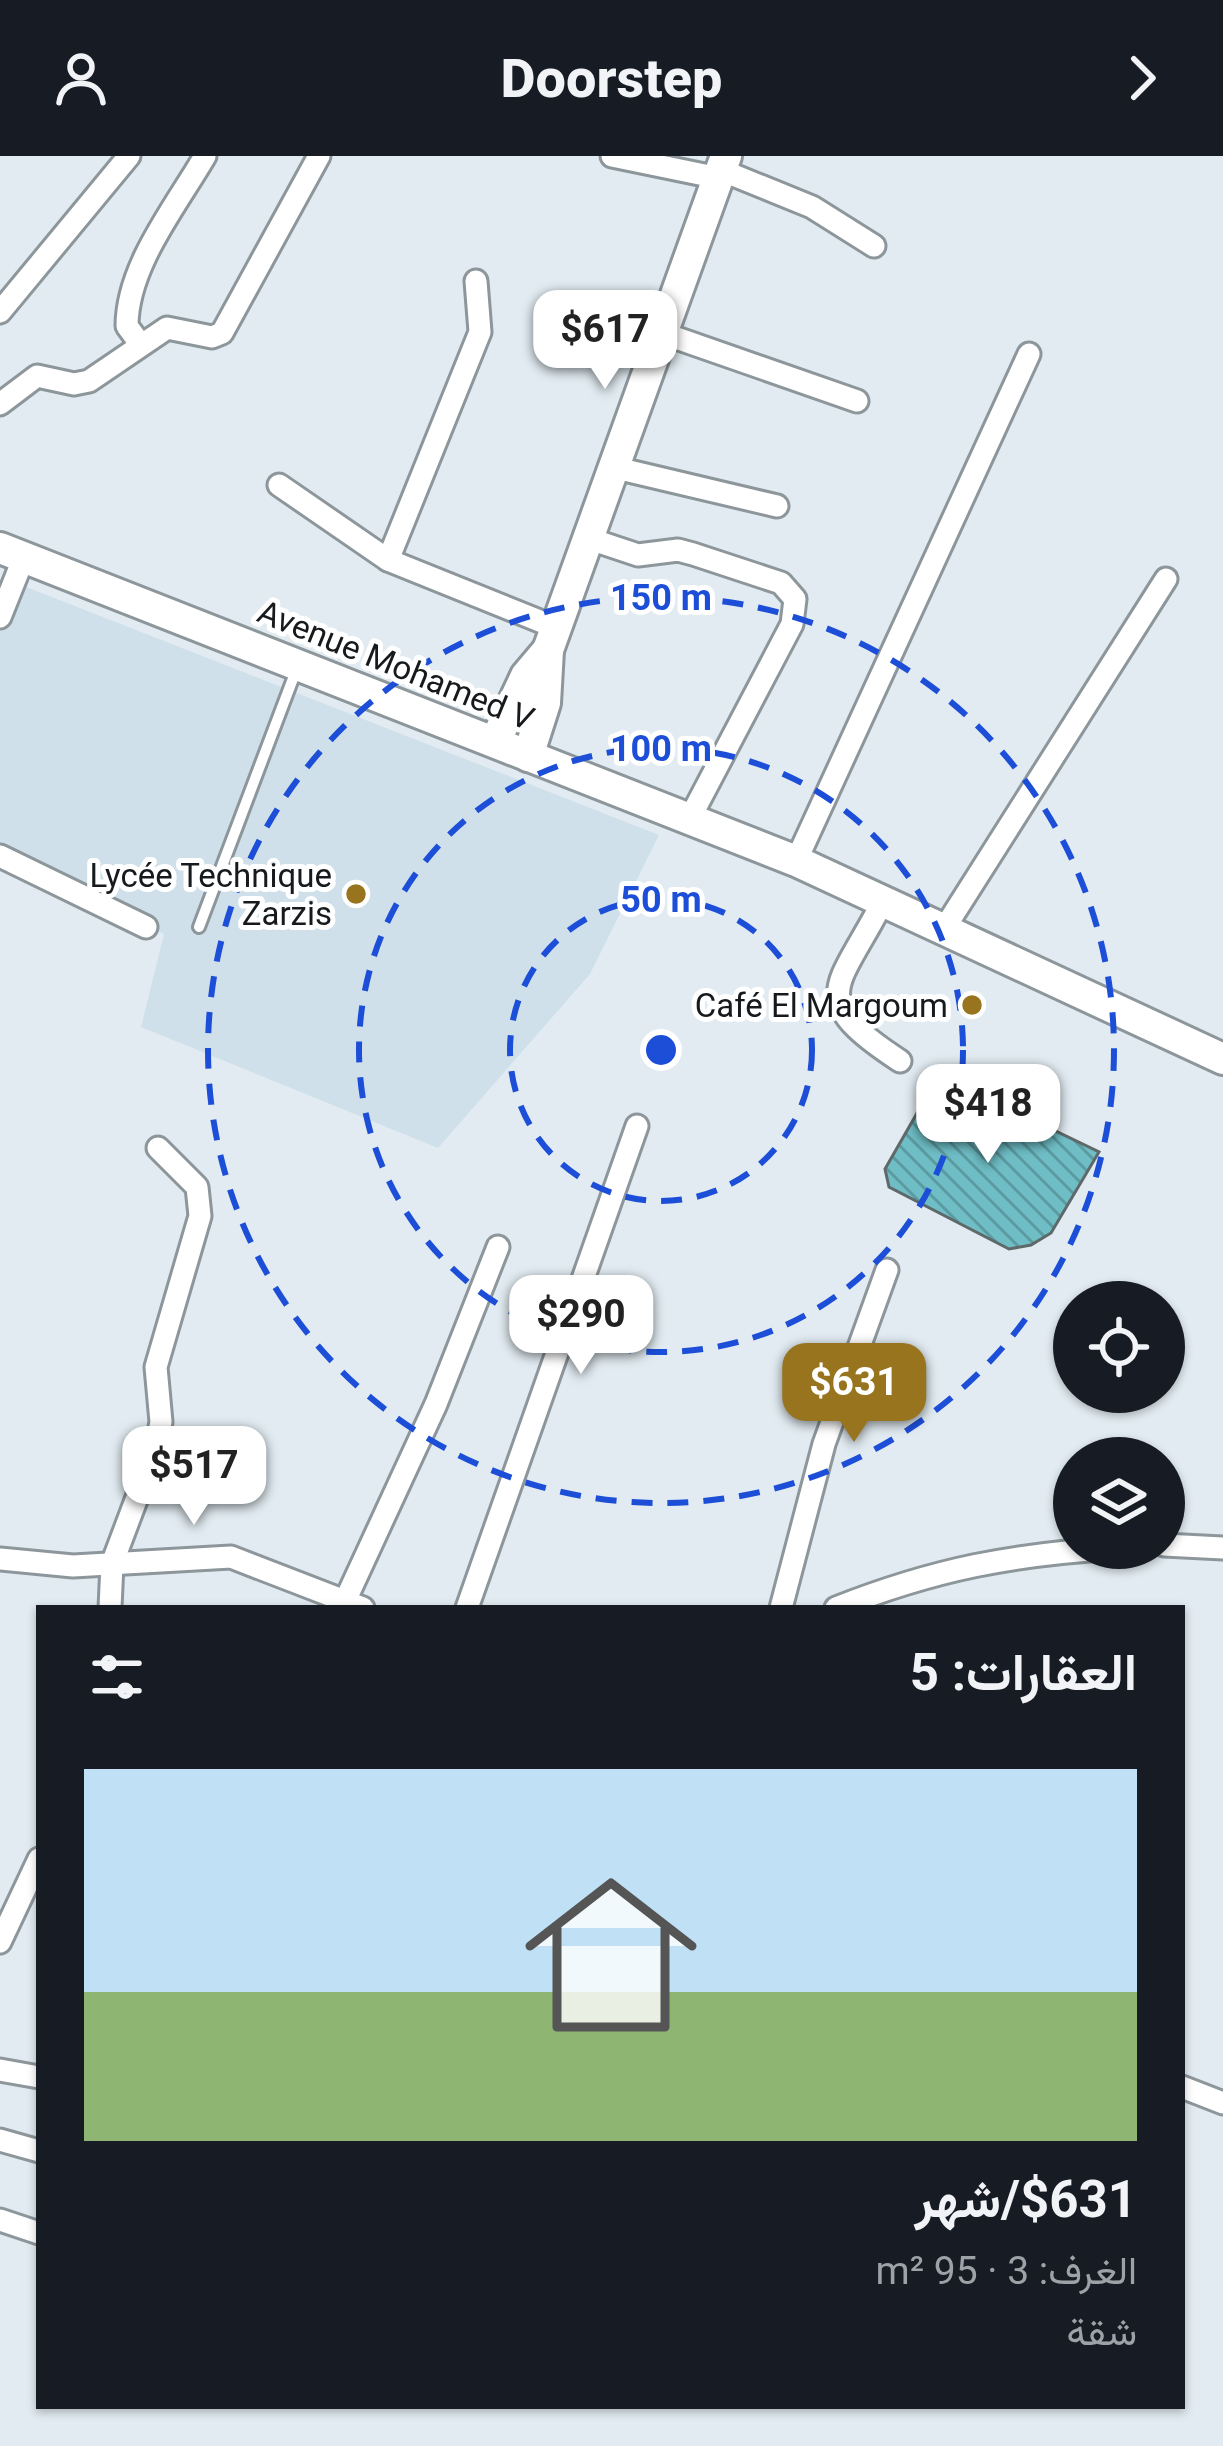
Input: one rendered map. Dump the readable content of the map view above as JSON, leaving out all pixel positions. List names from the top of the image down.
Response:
{
  "streets": {
    "main road": ["Avenue Mohamed V"]
  },
  "places": ["Lycée Technique Zarzis", "Café El Margoum"],
  "page": {
    "header": "Doorstep",
    "price": [
      "$617",
      "$418",
      "$290",
      "$631",
      "$517"
    ],
    "heading": "العقارات: 5",
    "list": [
      {
        "name": "$631/شهر",
        "note": "الغرف: 3 · 95 m² · شقة"
      }
    ]
  },
  "rings": ["150 m", "100 m", "50 m"]
}
